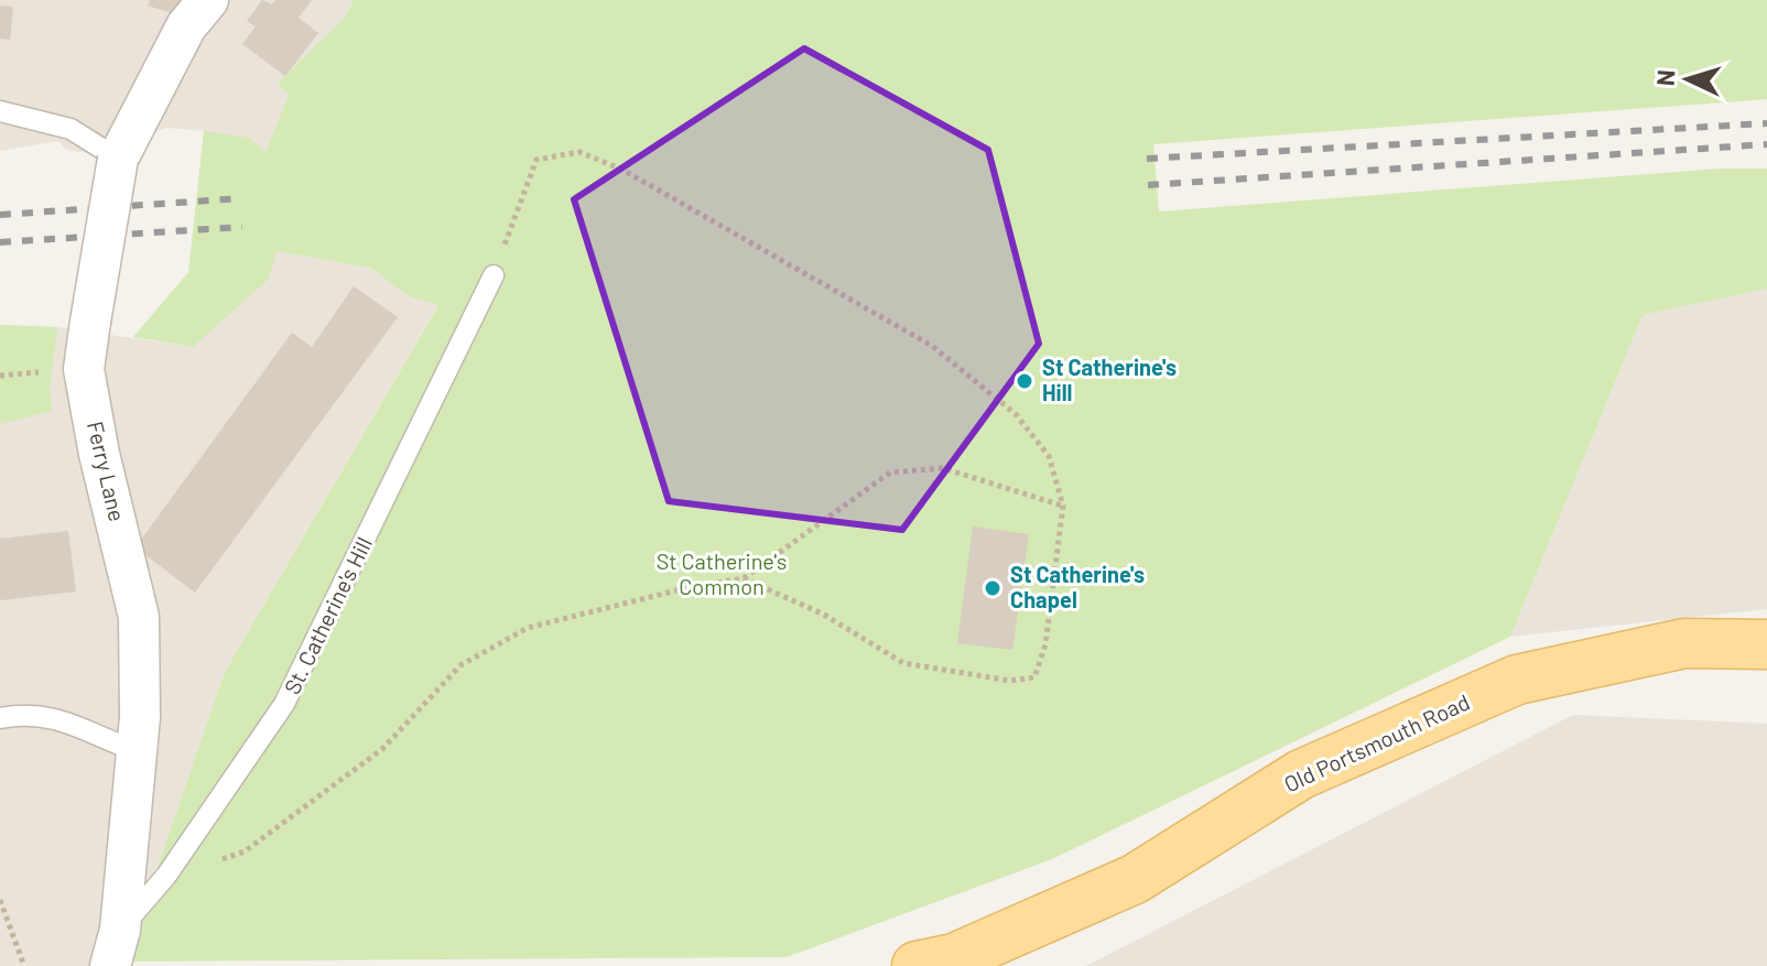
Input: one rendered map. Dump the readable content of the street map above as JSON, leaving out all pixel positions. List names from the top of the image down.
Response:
{
  "streets": {
    "main road": ["Old Portsmouth Road"],
    "street": ["Ferry Lane"],
    "lane": ["St. Catherine's Hill"]
  },
  "crossings": [
    ["Ferry Lane", "St. Catherine's Hill"]
  ],
  "parks": ["St Catherine's Common"],
  "places": ["St Catherine's Hill", "St Catherine's Chapel"],
  "north": "left"
}
